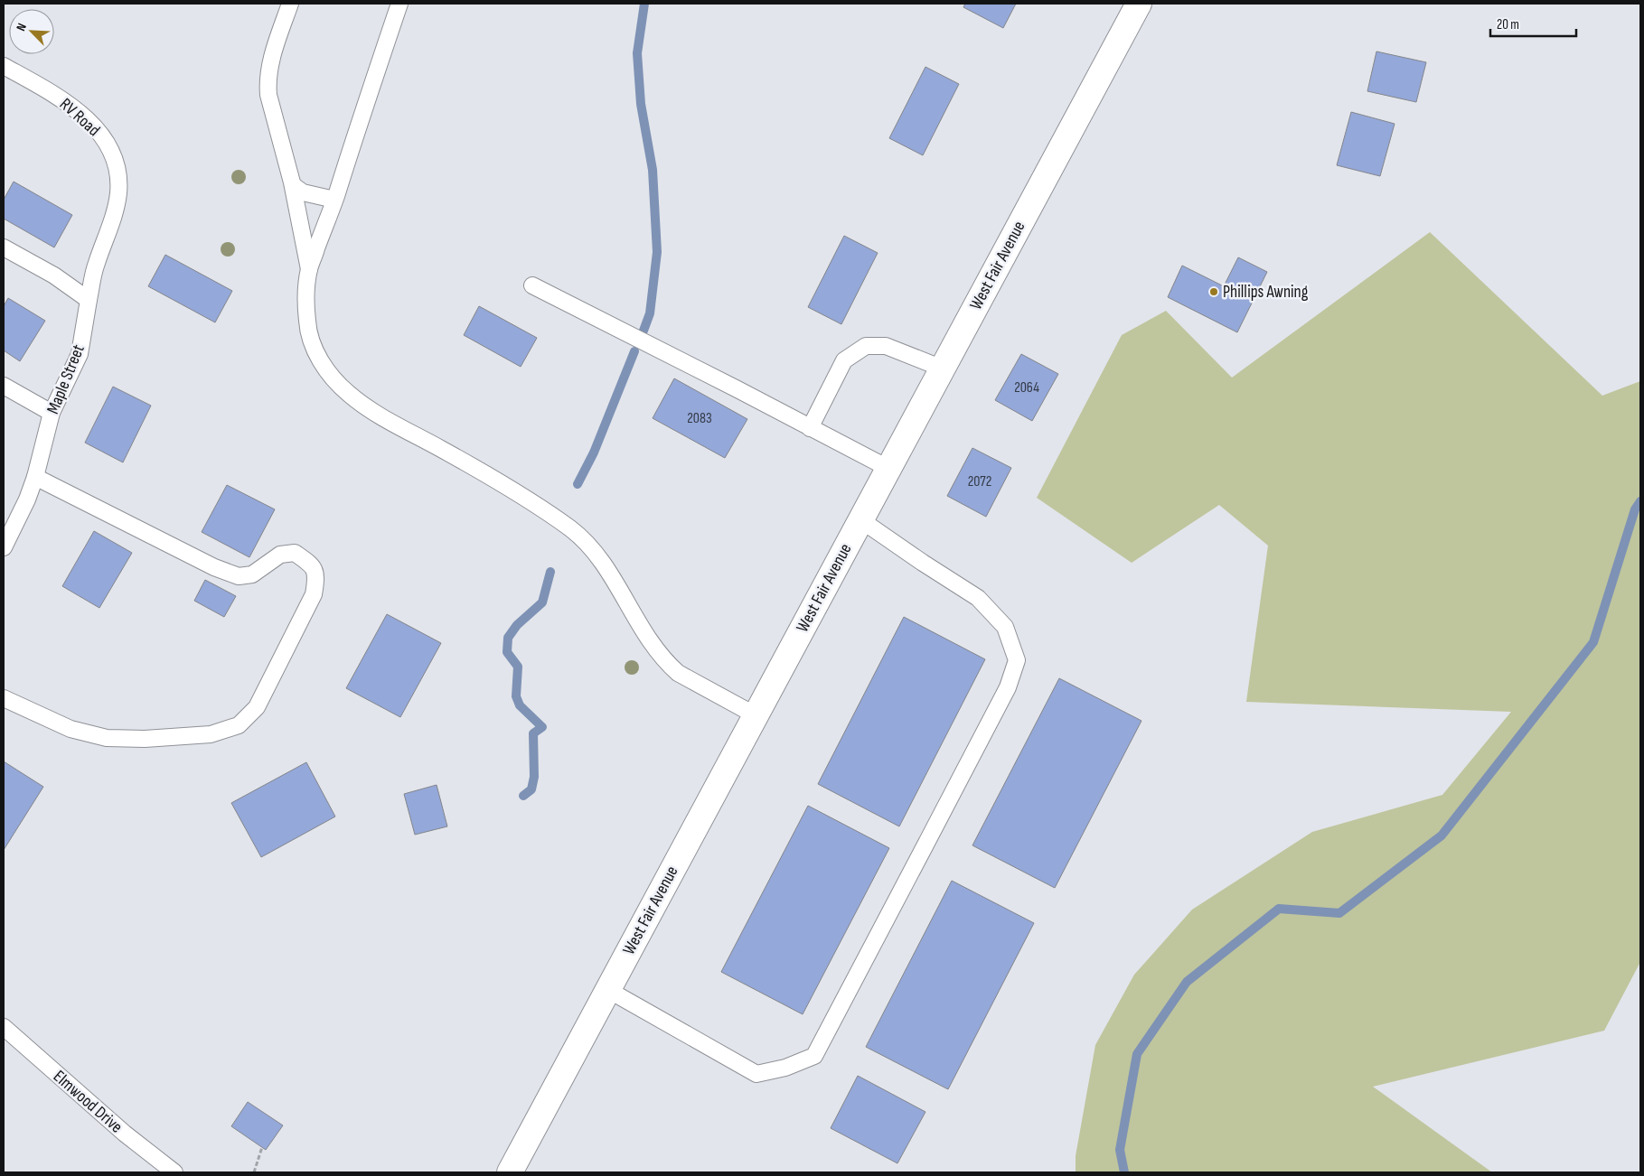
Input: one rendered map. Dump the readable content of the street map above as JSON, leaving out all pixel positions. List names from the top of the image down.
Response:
{
  "streets": {
    "street": ["West Fair Avenue"],
    "lane": ["RV Road", "Maple Street", "Elmwood Drive"]
  },
  "crossings": [
    ["RV Road", "Maple Street"]
  ],
  "places": ["Phillips Awning"],
  "house_numbers": ["2064", "2083", "2072"],
  "scale_bar": "20 m",
  "north": "top left"
}
